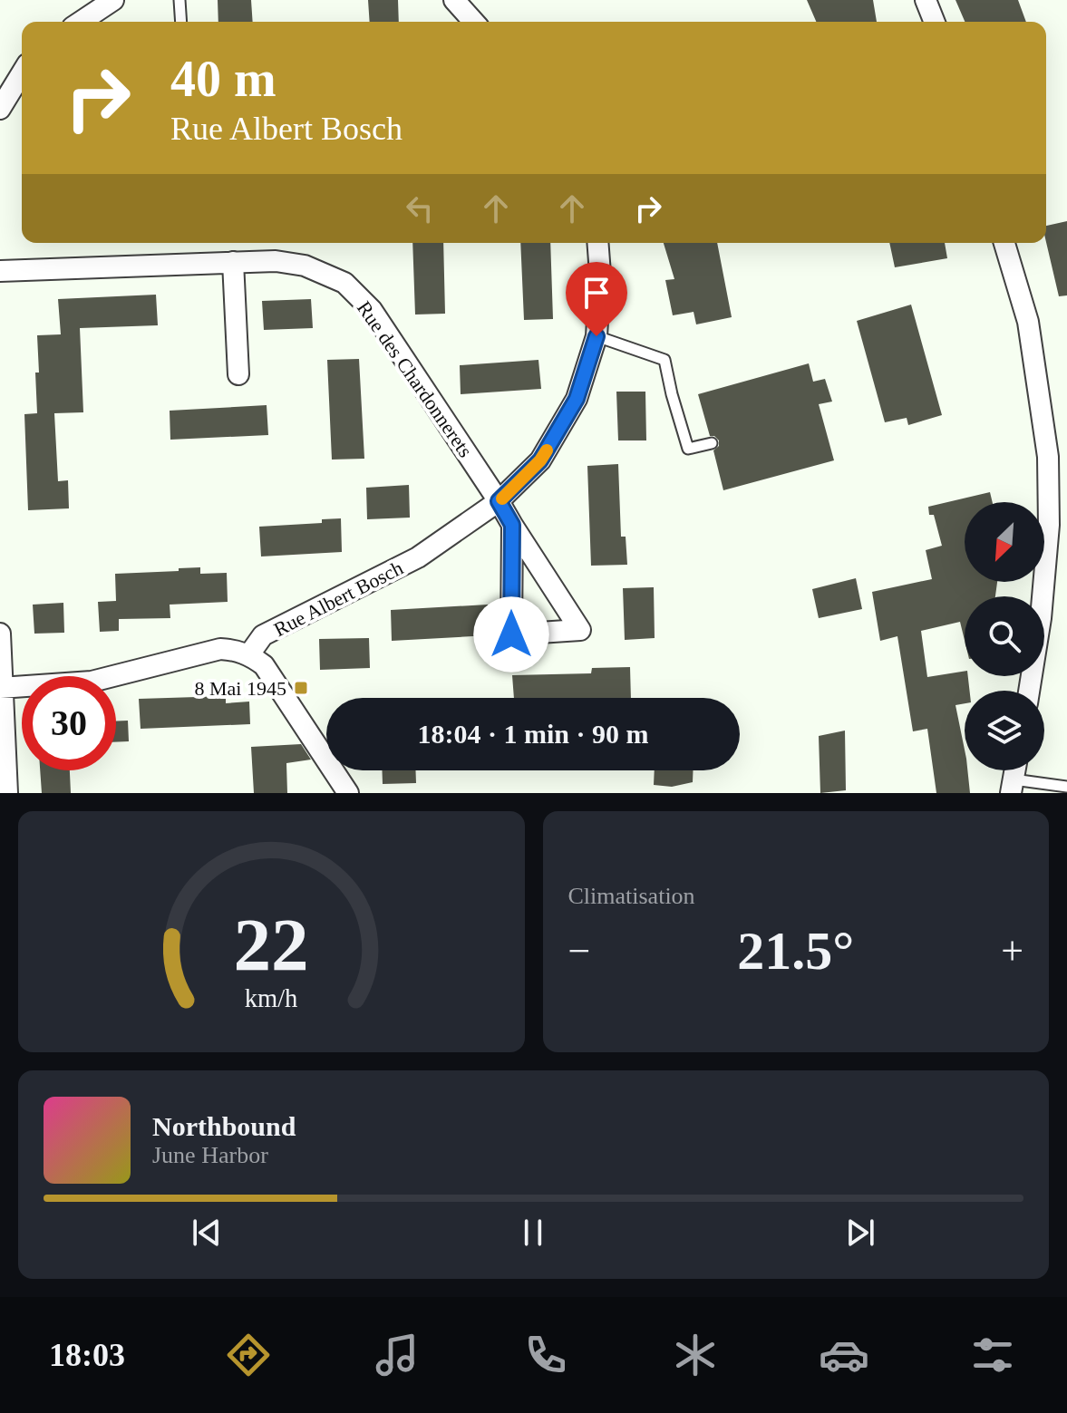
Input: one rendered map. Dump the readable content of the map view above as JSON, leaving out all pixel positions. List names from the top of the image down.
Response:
{
  "streets": {
    "street": ["Rue des Chardonnerets", "Rue Albert Bosch"]
  },
  "crossings": [
    ["Rue des Chardonnerets", "Rue Albert Bosch"]
  ],
  "places": {
    "transit": ["8 Mai 1945"]
  },
  "north": "bottom left",
  "page": {
    "turn": ["40 m", "Rue Albert Bosch"],
    "limit": "30",
    "trip": "18:04 · 1 min · 90 m",
    "tile": "Climatisation",
    "heat": ["−", "21.5°", "+"],
    "song": ["Northbound", "June Harbor"],
    "tabs": "18:03",
    "gauge": ["22", "km/h"]
  }
}
